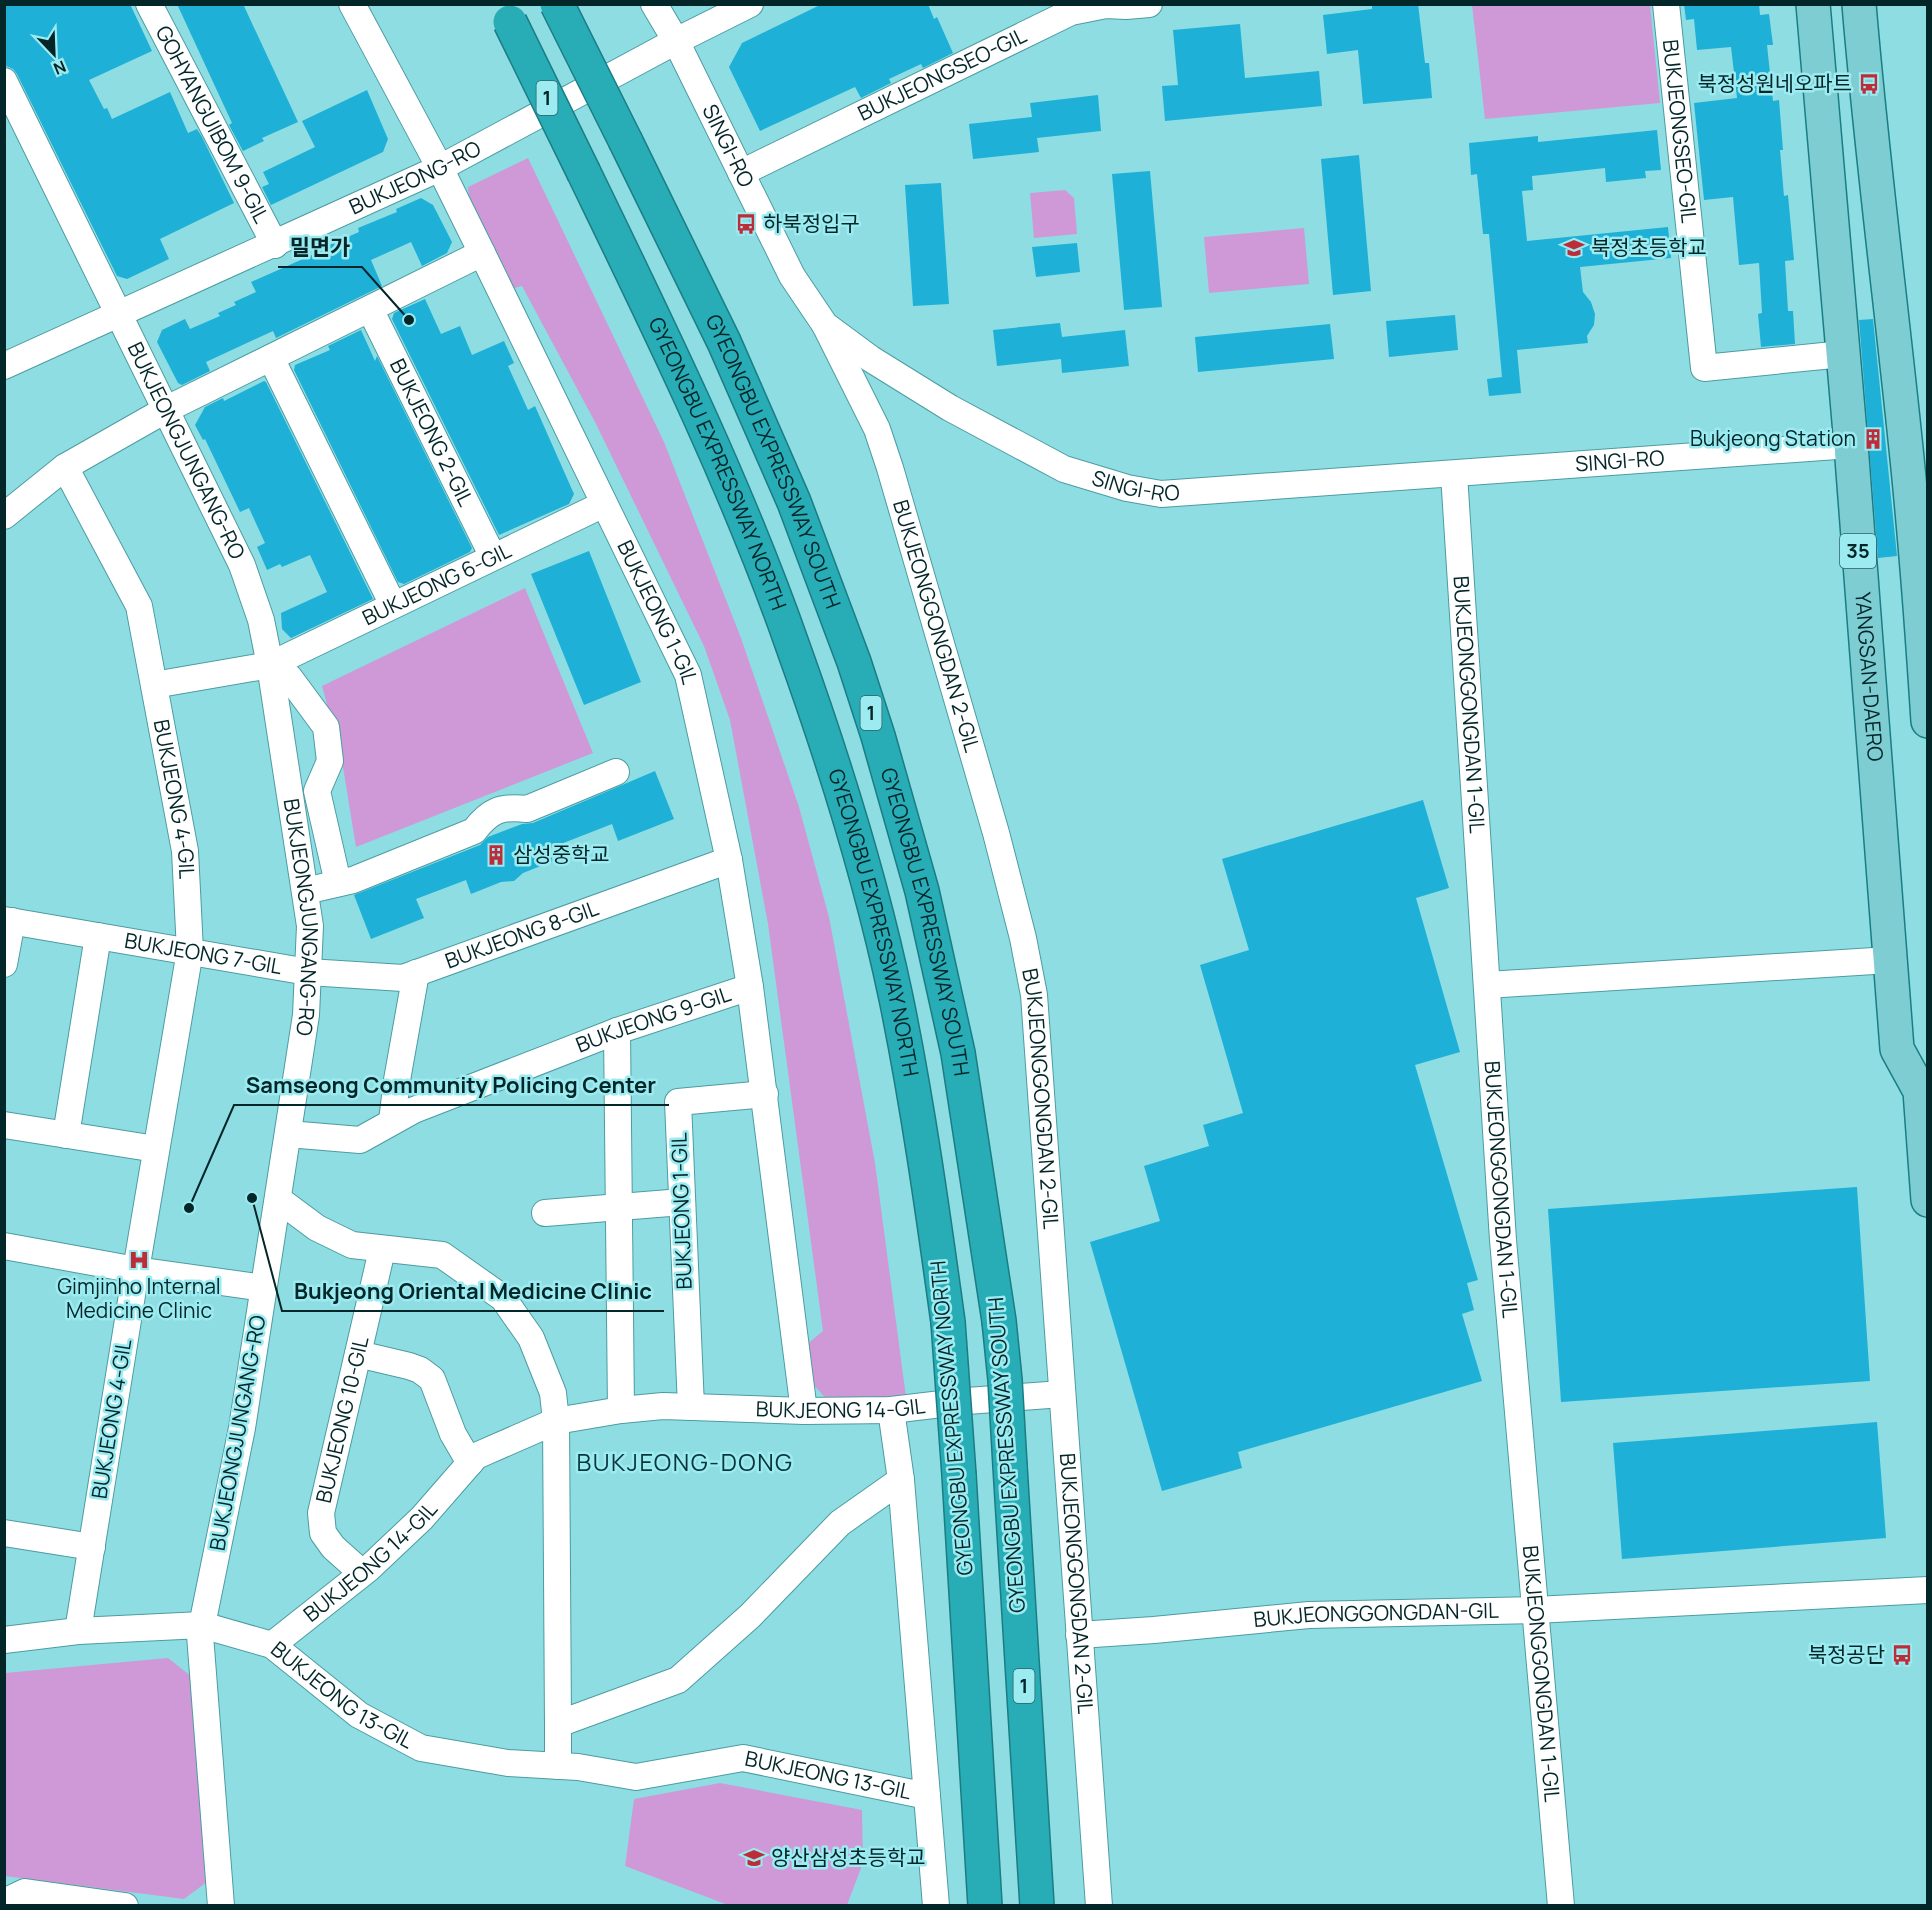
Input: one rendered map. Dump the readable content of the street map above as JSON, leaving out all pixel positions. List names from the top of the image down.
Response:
{
  "streets": {
    "highway": ["1", "GYEONGBU EXPRESSWAY SOUTH", "GYEONGBU EXPRESSWAY NORTH"],
    "main road": ["35", "YANGSAN-DAERO"],
    "street": [
      "BUKJEONGSEO-GIL",
      "GOHYANGUIBOM 9-GIL",
      "SINGI-RO",
      "BUKJEONG-RO",
      "BUKJEONG 2-GIL",
      "BUKJEONGJUNGANG-RO",
      "BUKJEONG 6-GIL",
      "BUKJEONG 1-GIL",
      "BUKJEONGGONGDAN 2-GIL",
      "BUKJEONGGONGDAN 1-GIL",
      "BUKJEONG 4-GIL",
      "BUKJEONG 8-GIL",
      "BUKJEONG 7-GIL",
      "BUKJEONG 9-GIL",
      "BUKJEONG 14-GIL",
      "BUKJEONG 10-GIL",
      "BUKJEONGGONGDAN-GIL",
      "BUKJEONG 13-GIL"
    ]
  },
  "crossings": [
    ["BUKJEONGSEO-GIL", "SINGI-RO"],
    ["BUKJEONGSEO-GIL", "YANGSAN-DAERO"],
    ["GOHYANGUIBOM 9-GIL", "BUKJEONG-RO"],
    ["SINGI-RO", "BUKJEONG-RO"],
    ["SINGI-RO", "BUKJEONGGONGDAN 2-GIL"],
    ["SINGI-RO", "YANGSAN-DAERO"],
    ["SINGI-RO", "BUKJEONGGONGDAN 1-GIL"],
    ["BUKJEONG-RO", "BUKJEONGJUNGANG-RO"],
    ["BUKJEONG-RO", "BUKJEONG 1-GIL"],
    ["BUKJEONG 2-GIL", "BUKJEONG 6-GIL"],
    ["BUKJEONGJUNGANG-RO", "BUKJEONG 6-GIL"],
    ["BUKJEONGJUNGANG-RO", "BUKJEONG 8-GIL"],
    ["BUKJEONGJUNGANG-RO", "BUKJEONG 7-GIL"],
    ["BUKJEONGJUNGANG-RO", "BUKJEONG 9-GIL"],
    ["BUKJEONGJUNGANG-RO", "BUKJEONG 13-GIL"],
    ["BUKJEONG 6-GIL", "BUKJEONG 1-GIL"],
    ["BUKJEONG 6-GIL", "BUKJEONG 4-GIL"],
    ["BUKJEONG 1-GIL", "BUKJEONG 8-GIL"],
    ["BUKJEONG 1-GIL", "BUKJEONG 9-GIL"],
    ["BUKJEONG 1-GIL", "BUKJEONG 14-GIL"],
    ["BUKJEONGGONGDAN 2-GIL", "BUKJEONG 14-GIL"],
    ["BUKJEONGGONGDAN 2-GIL", "BUKJEONGGONGDAN-GIL"],
    ["BUKJEONGGONGDAN 1-GIL", "BUKJEONGGONGDAN-GIL"],
    ["BUKJEONG 4-GIL", "BUKJEONG 7-GIL"],
    ["BUKJEONG 4-GIL", "BUKJEONG 13-GIL"],
    ["BUKJEONG 8-GIL", "BUKJEONG 7-GIL"],
    ["BUKJEONG 14-GIL", "BUKJEONG 10-GIL"],
    ["BUKJEONG 14-GIL", "BUKJEONG 13-GIL"]
  ],
  "districts": ["BUKJEONG-DONG"],
  "places": {
    "bus stop": ["북정성원네오파트", "하북정입구", "북정공단"],
    "school or university": ["북정초등학교", "양산삼성초등학교"],
    "other": ["밀면가", "Bukjeong Oriental Medicine Clinic", "Samseong Community Policing Center"],
    "building": ["Bukjeong Station", "삼성중학교"],
    "hospital": ["Gimjinho Internal Medicine Clinic"]
  },
  "north": "bottom right"
}
